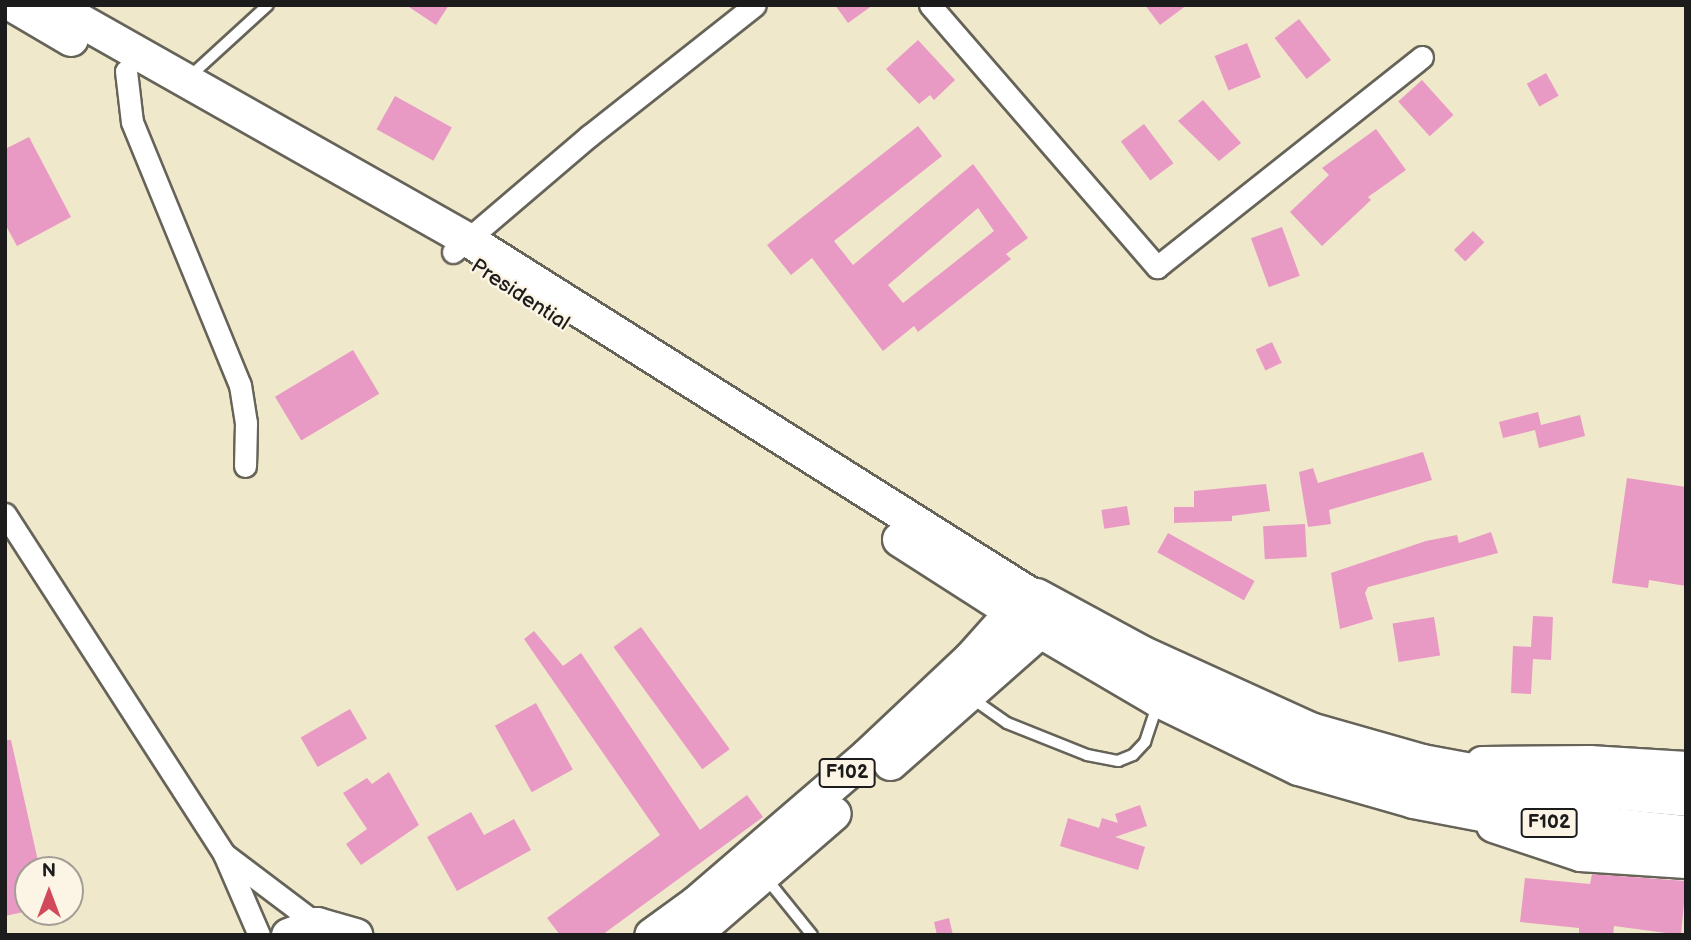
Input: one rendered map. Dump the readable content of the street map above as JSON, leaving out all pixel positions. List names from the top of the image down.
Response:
{
  "streets": {
    "highway": ["F102"],
    "main road": ["Presidential"]
  },
  "north": "top"
}
